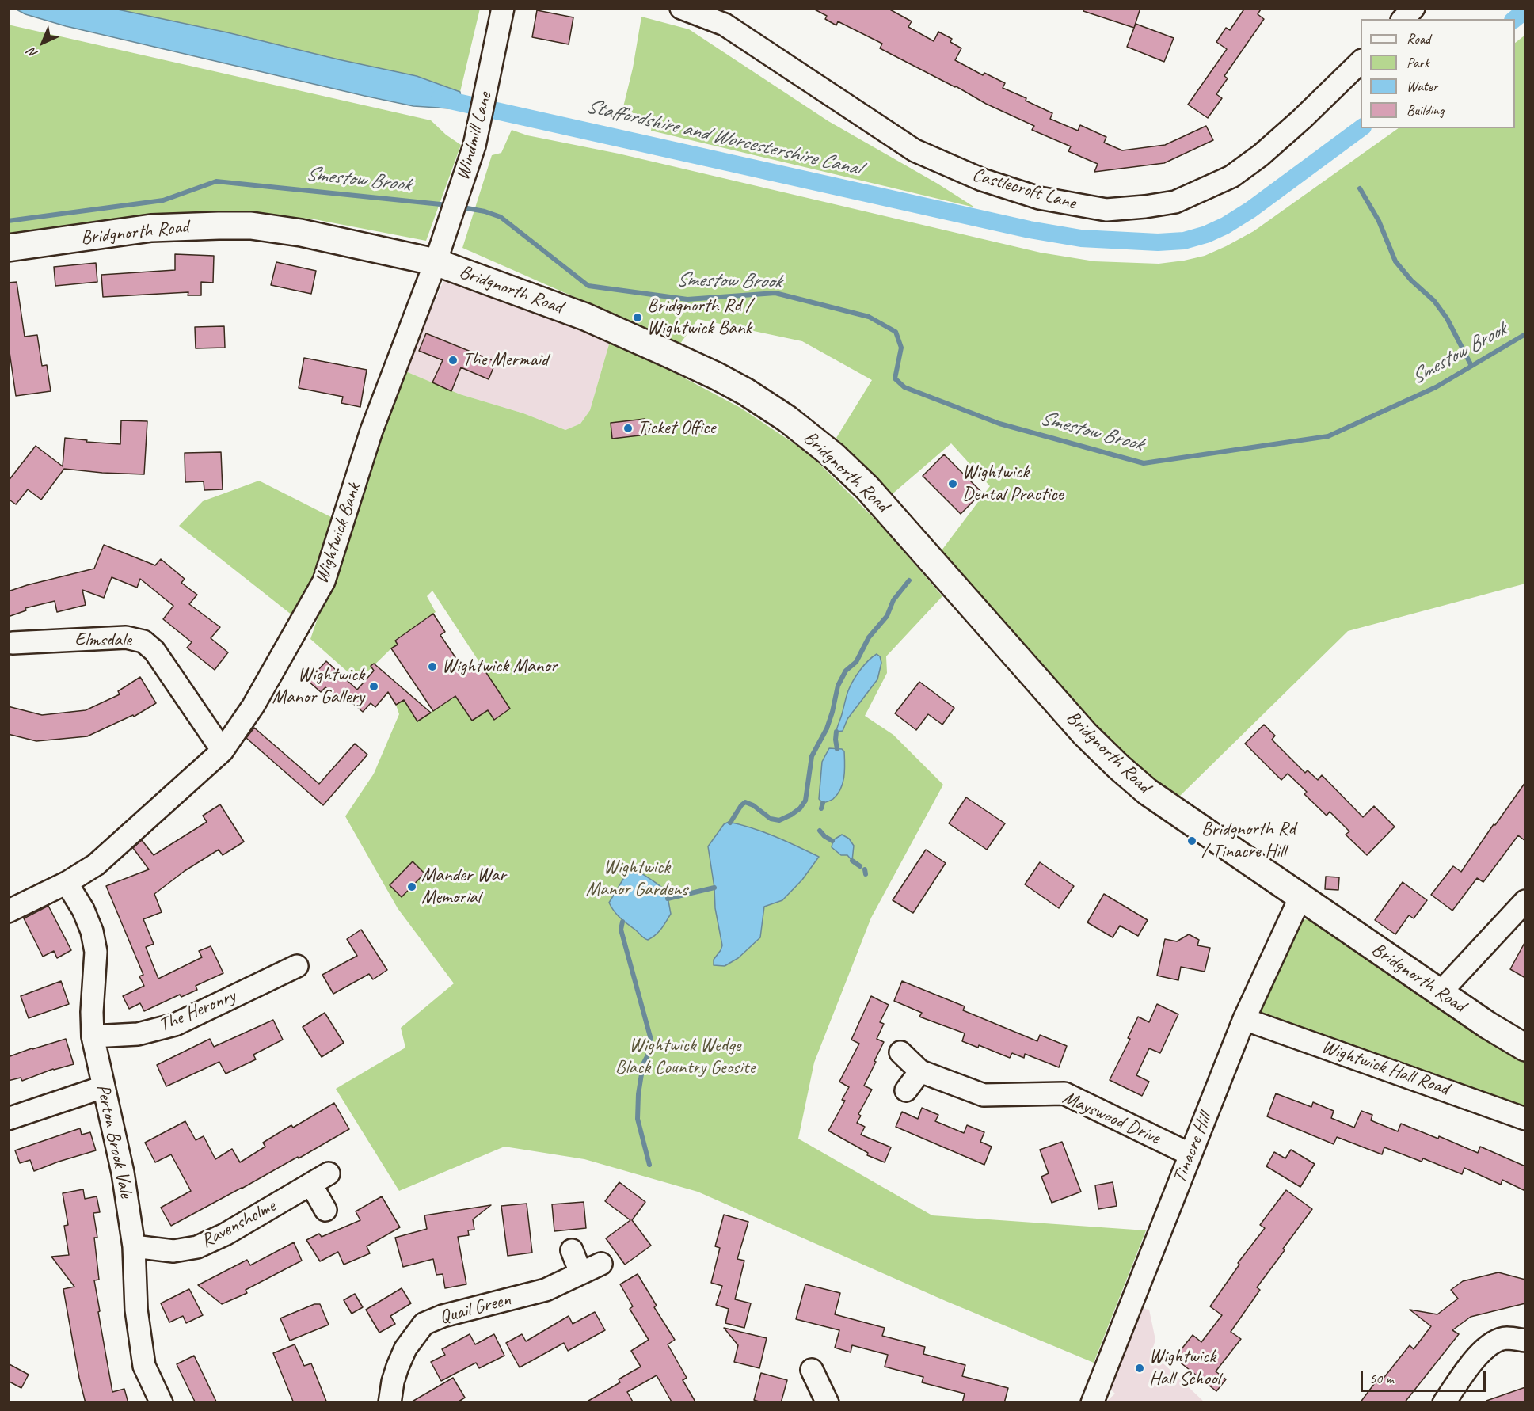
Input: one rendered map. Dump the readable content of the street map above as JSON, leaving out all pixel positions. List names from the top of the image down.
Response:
{
  "streets": {
    "highway": ["Bridgnorth Road"],
    "street": [
      "Windmill Lane",
      "Castlecroft Lane",
      "Wightwick Bank",
      "Elmsdale",
      "The Heronry",
      "Wightwick Hall Road",
      "Mayswood Drive",
      "Perton Brook Vale",
      "Tinacre Hill",
      "Ravensholme",
      "Quail Green"
    ]
  },
  "crossings": [
    ["Windmill Lane", "Bridgnorth Road"],
    ["Windmill Lane", "Wightwick Bank"],
    ["Bridgnorth Road", "Wightwick Bank"],
    ["Bridgnorth Road", "Tinacre Hill"],
    ["Wightwick Bank", "Elmsdale"],
    ["Wightwick Bank", "Perton Brook Vale"],
    ["The Heronry", "Perton Brook Vale"],
    ["Wightwick Hall Road", "Tinacre Hill"],
    ["Mayswood Drive", "Tinacre Hill"],
    ["Perton Brook Vale", "Ravensholme"]
  ],
  "water": ["Staffordshire and Worcestershire Canal", "Smestow Brook"],
  "parks": ["Wightwick Manor Gardens", "Wightwick Wedge Black Country Geosite"],
  "places": [
    "Bridgnorth Rd / Wightwick Bank",
    "The Mermaid",
    "Ticket Office",
    "Wightwick Dental Practice",
    "Wightwick Manor",
    "Wightwick Manor Gallery",
    "Bridgnorth Rd / Tinacre Hill",
    "Mander War Memorial",
    "Wightwick Hall School"
  ],
  "legend": [
    "Road",
    "Park",
    "Water",
    "Building"
  ],
  "scale_bar": "50 m",
  "north": "bottom left"
}
